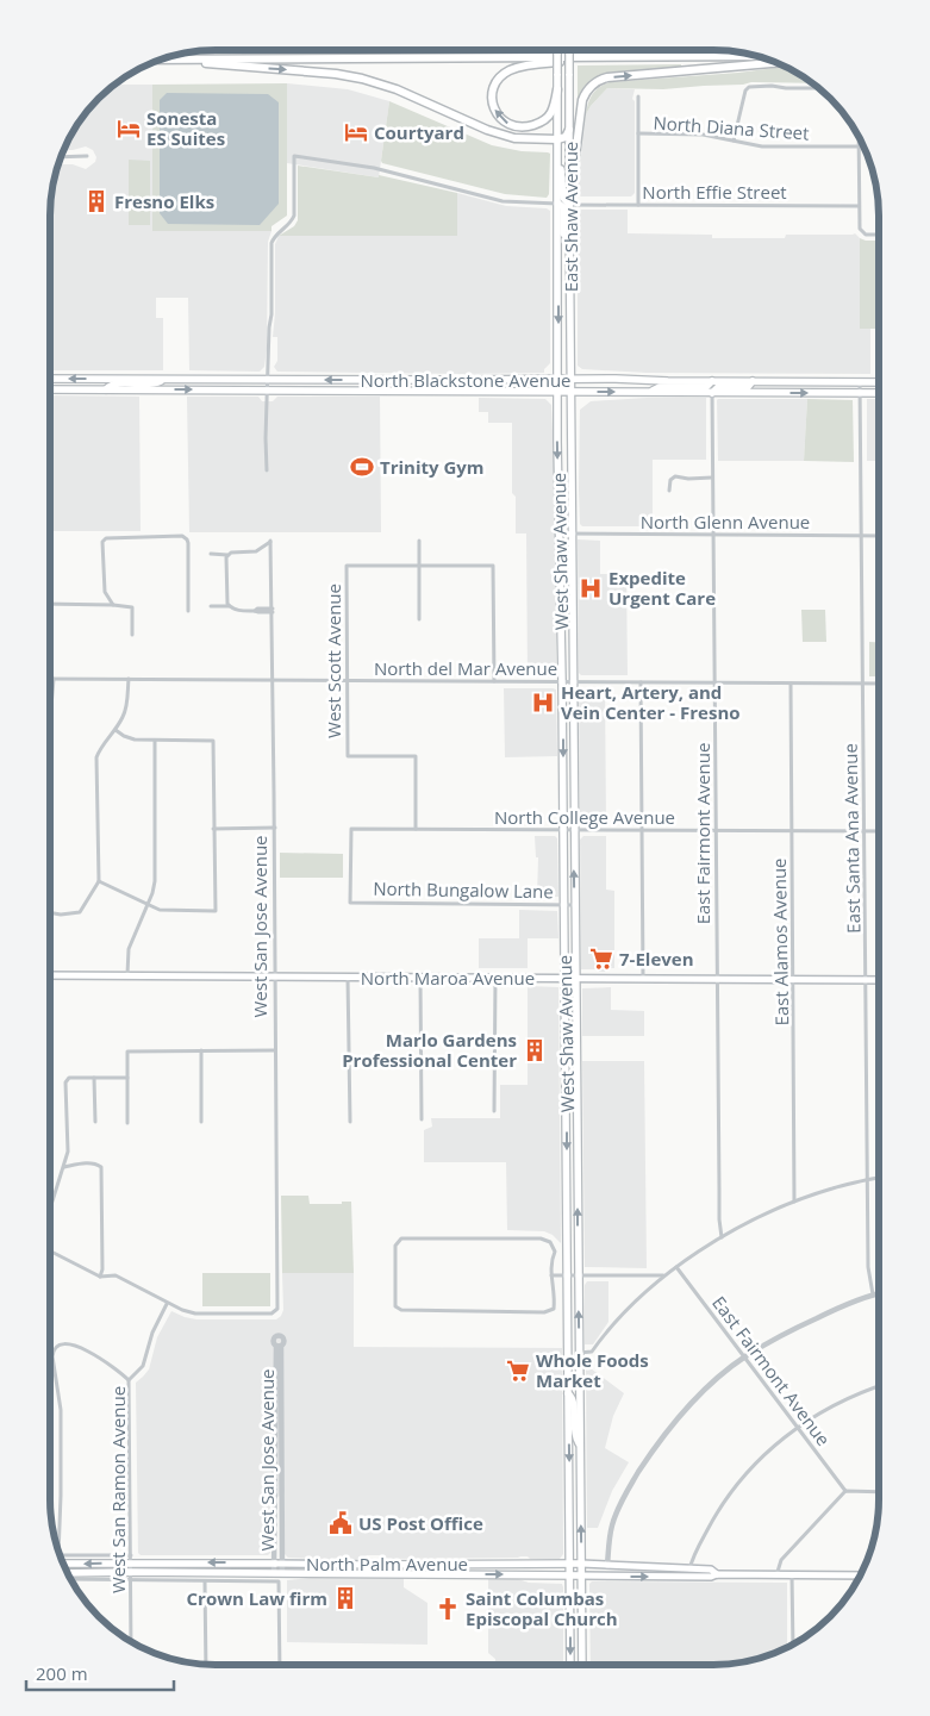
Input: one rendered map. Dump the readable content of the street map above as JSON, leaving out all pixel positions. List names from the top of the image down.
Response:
{
  "streets": {
    "main road": [
      "East Shaw Avenue",
      "North Blackstone Avenue",
      "West Shaw Avenue",
      "North Maroa Avenue",
      "North Palm Avenue"
    ],
    "street": [
      "North Diana Street",
      "North Effie Street",
      "North Glenn Avenue",
      "West Scott Avenue",
      "North del Mar Avenue",
      "North College Avenue",
      "East Fairmont Avenue",
      "East Santa Ana Avenue",
      "North Bungalow Lane",
      "West San Jose Avenue",
      "East Alamos Avenue",
      "West San Ramon Avenue"
    ]
  },
  "crossings": [
    ["North Effie Street", "East Shaw Avenue"],
    ["East Shaw Avenue", "North Blackstone Avenue"],
    ["East Shaw Avenue", "West Shaw Avenue"],
    ["North Blackstone Avenue", "West Shaw Avenue"],
    ["North Blackstone Avenue", "East Fairmont Avenue"],
    ["North Blackstone Avenue", "East Santa Ana Avenue"],
    ["North Glenn Avenue", "West Shaw Avenue"],
    ["North Glenn Avenue", "East Fairmont Avenue"],
    ["North Glenn Avenue", "East Santa Ana Avenue"],
    ["West Shaw Avenue", "North del Mar Avenue"],
    ["West Shaw Avenue", "North College Avenue"],
    ["West Shaw Avenue", "North Bungalow Lane"],
    ["West Shaw Avenue", "North Maroa Avenue"],
    ["West Shaw Avenue", "North Palm Avenue"],
    ["West Scott Avenue", "North del Mar Avenue"],
    ["West Scott Avenue", "North College Avenue"],
    ["North del Mar Avenue", "East Fairmont Avenue"],
    ["North del Mar Avenue", "East Santa Ana Avenue"],
    ["North del Mar Avenue", "West San Jose Avenue"],
    ["North del Mar Avenue", "East Alamos Avenue"],
    ["North College Avenue", "East Fairmont Avenue"],
    ["North College Avenue", "East Santa Ana Avenue"],
    ["North College Avenue", "North Bungalow Lane"],
    ["North College Avenue", "East Alamos Avenue"],
    ["East Fairmont Avenue", "North Maroa Avenue"],
    ["East Santa Ana Avenue", "North Maroa Avenue"],
    ["West San Jose Avenue", "North Maroa Avenue"],
    ["West San Jose Avenue", "West San Ramon Avenue"],
    ["East Alamos Avenue", "North Maroa Avenue"],
    ["West San Ramon Avenue", "North Palm Avenue"]
  ],
  "places": {
    "hotel": ["Sonesta ES Suites", "Courtyard"],
    "building": ["Fresno Elks", "Marlo Gardens Professional Center", "Crown Law firm"],
    "sports": ["Trinity Gym"],
    "hospital": ["Expedite Urgent Care", "Heart, Artery, and Vein Center - Fresno"],
    "supermarket": ["7-Eleven", "Whole Foods Market"],
    "public building": ["US Post Office"],
    "church": ["Saint Columbas Episcopal Church"]
  },
  "scale_bar": "200 m"
}
